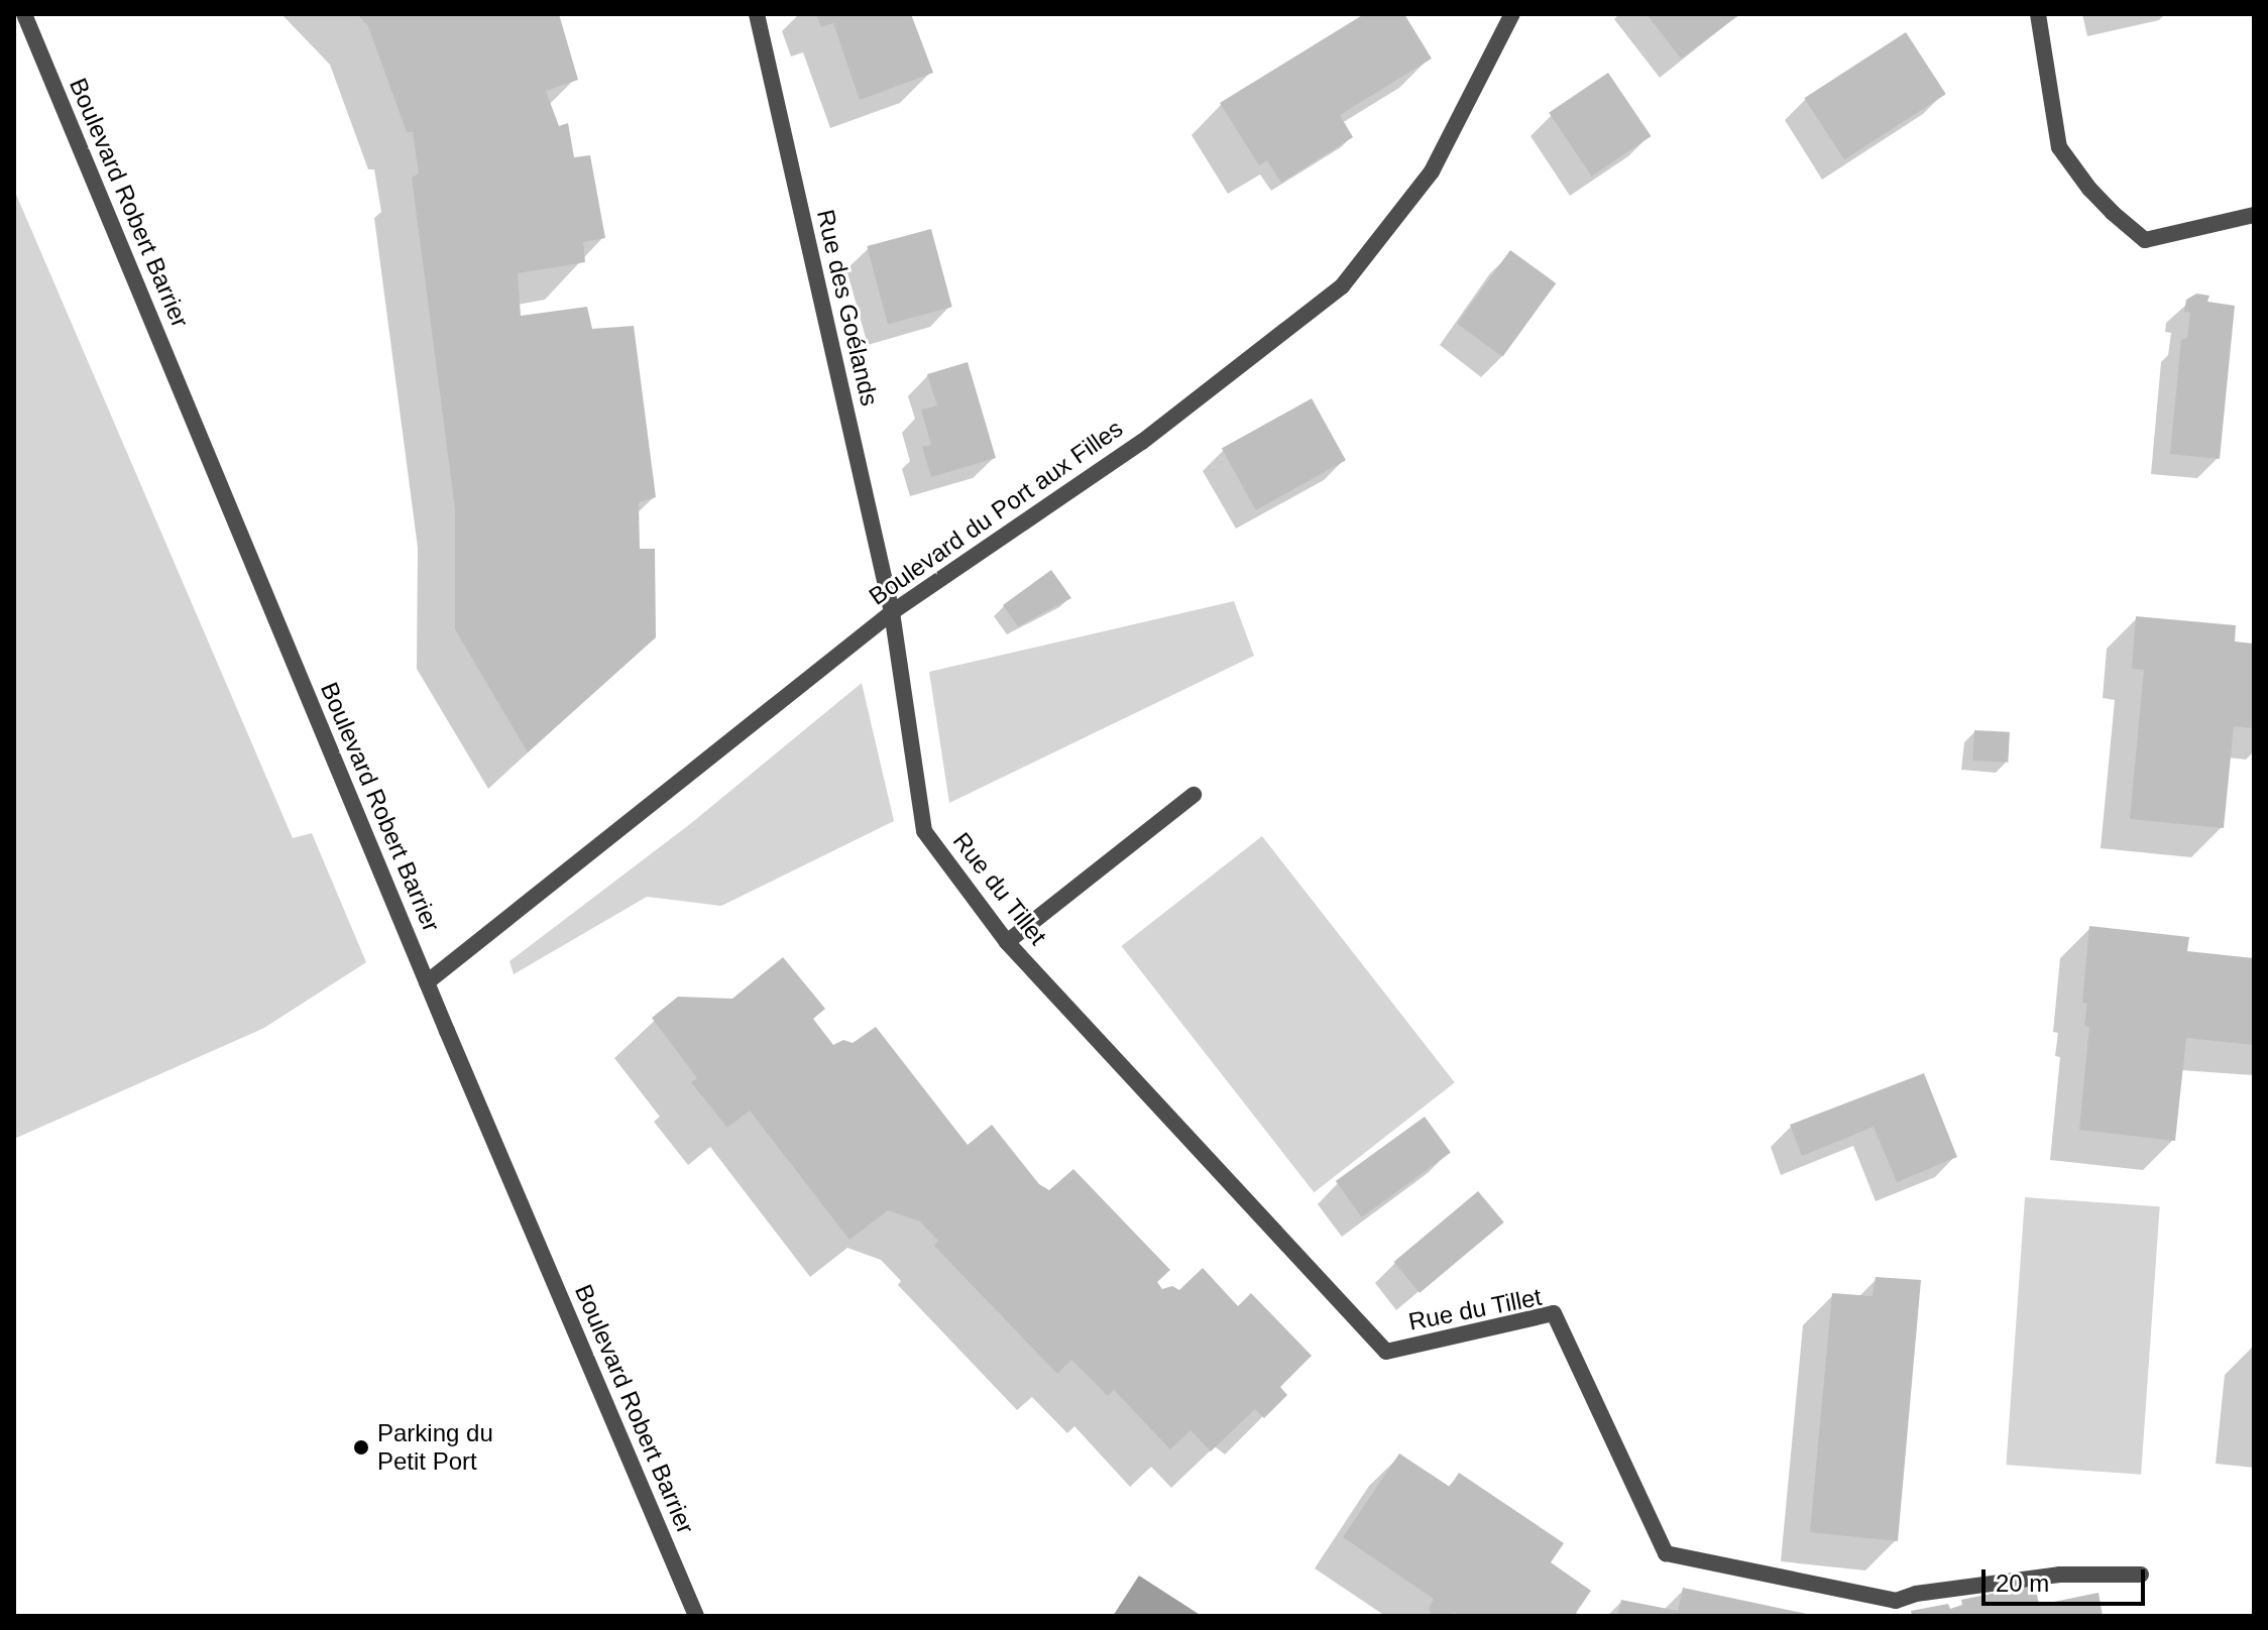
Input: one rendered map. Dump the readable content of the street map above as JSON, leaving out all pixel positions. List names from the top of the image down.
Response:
{
  "streets": {
    "street": [
      "Boulevard Robert Barrier",
      "Rue des Goélands",
      "Boulevard du Port aux Filles",
      "Rue du Tillet"
    ]
  },
  "crossings": [
    ["Boulevard Robert Barrier", "Boulevard du Port aux Filles"],
    ["Rue des Goélands", "Boulevard du Port aux Filles"],
    ["Rue des Goélands", "Rue du Tillet"],
    ["Boulevard du Port aux Filles", "Rue du Tillet"]
  ],
  "places": ["Parking du Petit Port"],
  "scale_bar": "20 m"
}
